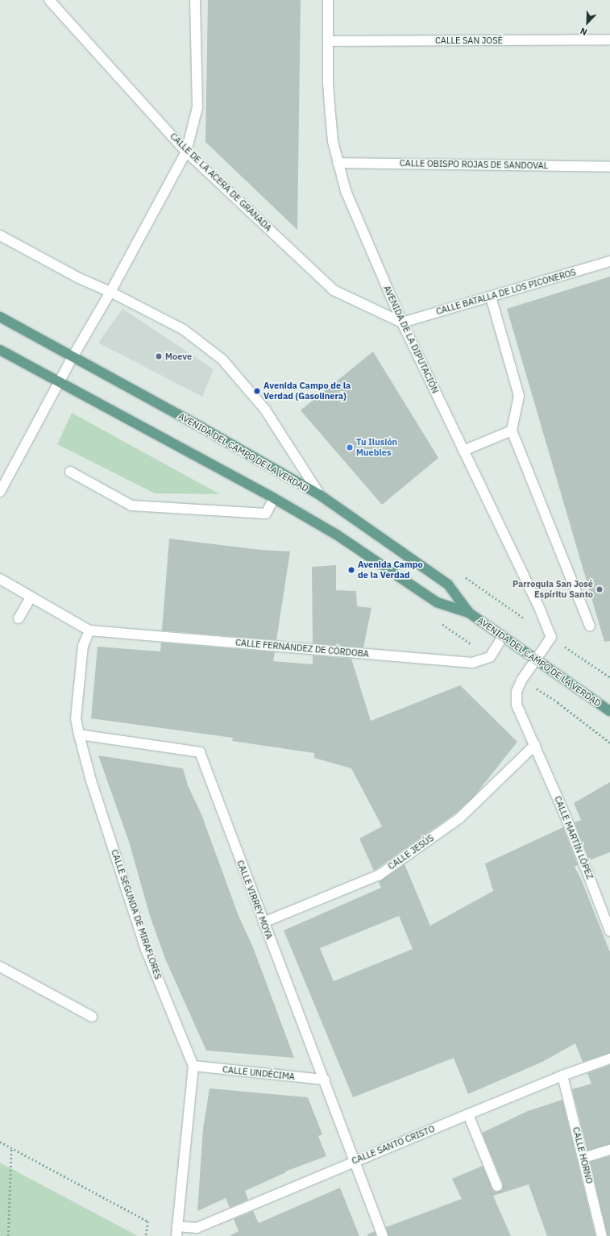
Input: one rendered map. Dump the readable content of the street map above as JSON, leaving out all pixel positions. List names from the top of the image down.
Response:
{
  "streets": {
    "main road": ["AVENIDA DEL CAMPO DE LA VERDAD"],
    "street": [
      "CALLE SAN JOSÉ",
      "CALLE OBISPO ROJAS DE SANDOVAL",
      "CALLE DE LA ACERA DE GRANADA",
      "CALLE BATALLA DE LOS PICONEROS",
      "AVENIDA DE LA DIPUTACIÓN",
      "CALLE FERNÁNDEZ DE CÓRDOBA",
      "CALLE MARTÍN LÓPEZ",
      "CALLE JESÚS",
      "CALLE VIRREY MOYA",
      "CALLE SEGUNDA DE MIRAFLORES",
      "CALLE UNDÉCIMA",
      "CALLE SANTO CRISTO",
      "CALLE HORNO"
    ]
  },
  "crossings": [
    ["CALLE SAN JOSÉ", "AVENIDA DE LA DIPUTACIÓN"],
    ["CALLE OBISPO ROJAS DE SANDOVAL", "AVENIDA DE LA DIPUTACIÓN"],
    ["CALLE DE LA ACERA DE GRANADA", "CALLE BATALLA DE LOS PICONEROS"],
    ["CALLE DE LA ACERA DE GRANADA", "AVENIDA DE LA DIPUTACIÓN"],
    ["CALLE BATALLA DE LOS PICONEROS", "AVENIDA DE LA DIPUTACIÓN"],
    ["AVENIDA DE LA DIPUTACIÓN", "AVENIDA DEL CAMPO DE LA VERDAD"],
    ["AVENIDA DE LA DIPUTACIÓN", "CALLE MARTÍN LÓPEZ"],
    ["AVENIDA DEL CAMPO DE LA VERDAD", "CALLE MARTÍN LÓPEZ"],
    ["CALLE FERNÁNDEZ DE CÓRDOBA", "CALLE SEGUNDA DE MIRAFLORES"],
    ["CALLE MARTÍN LÓPEZ", "CALLE JESÚS"],
    ["CALLE JESÚS", "CALLE VIRREY MOYA"],
    ["CALLE VIRREY MOYA", "CALLE SEGUNDA DE MIRAFLORES"],
    ["CALLE VIRREY MOYA", "CALLE UNDÉCIMA"],
    ["CALLE VIRREY MOYA", "CALLE SANTO CRISTO"],
    ["CALLE SEGUNDA DE MIRAFLORES", "CALLE UNDÉCIMA"],
    ["CALLE SEGUNDA DE MIRAFLORES", "CALLE SANTO CRISTO"],
    ["CALLE SANTO CRISTO", "CALLE HORNO"]
  ],
  "places": [
    "Moeve",
    "Avenida Campo de la Verdad (Gasolinera)",
    "Tu Ilusión Muebles",
    "Avenida Campo de la Verdad",
    "Parroquia San José Espíritu Santo"
  ],
  "north": "bottom left"
}
